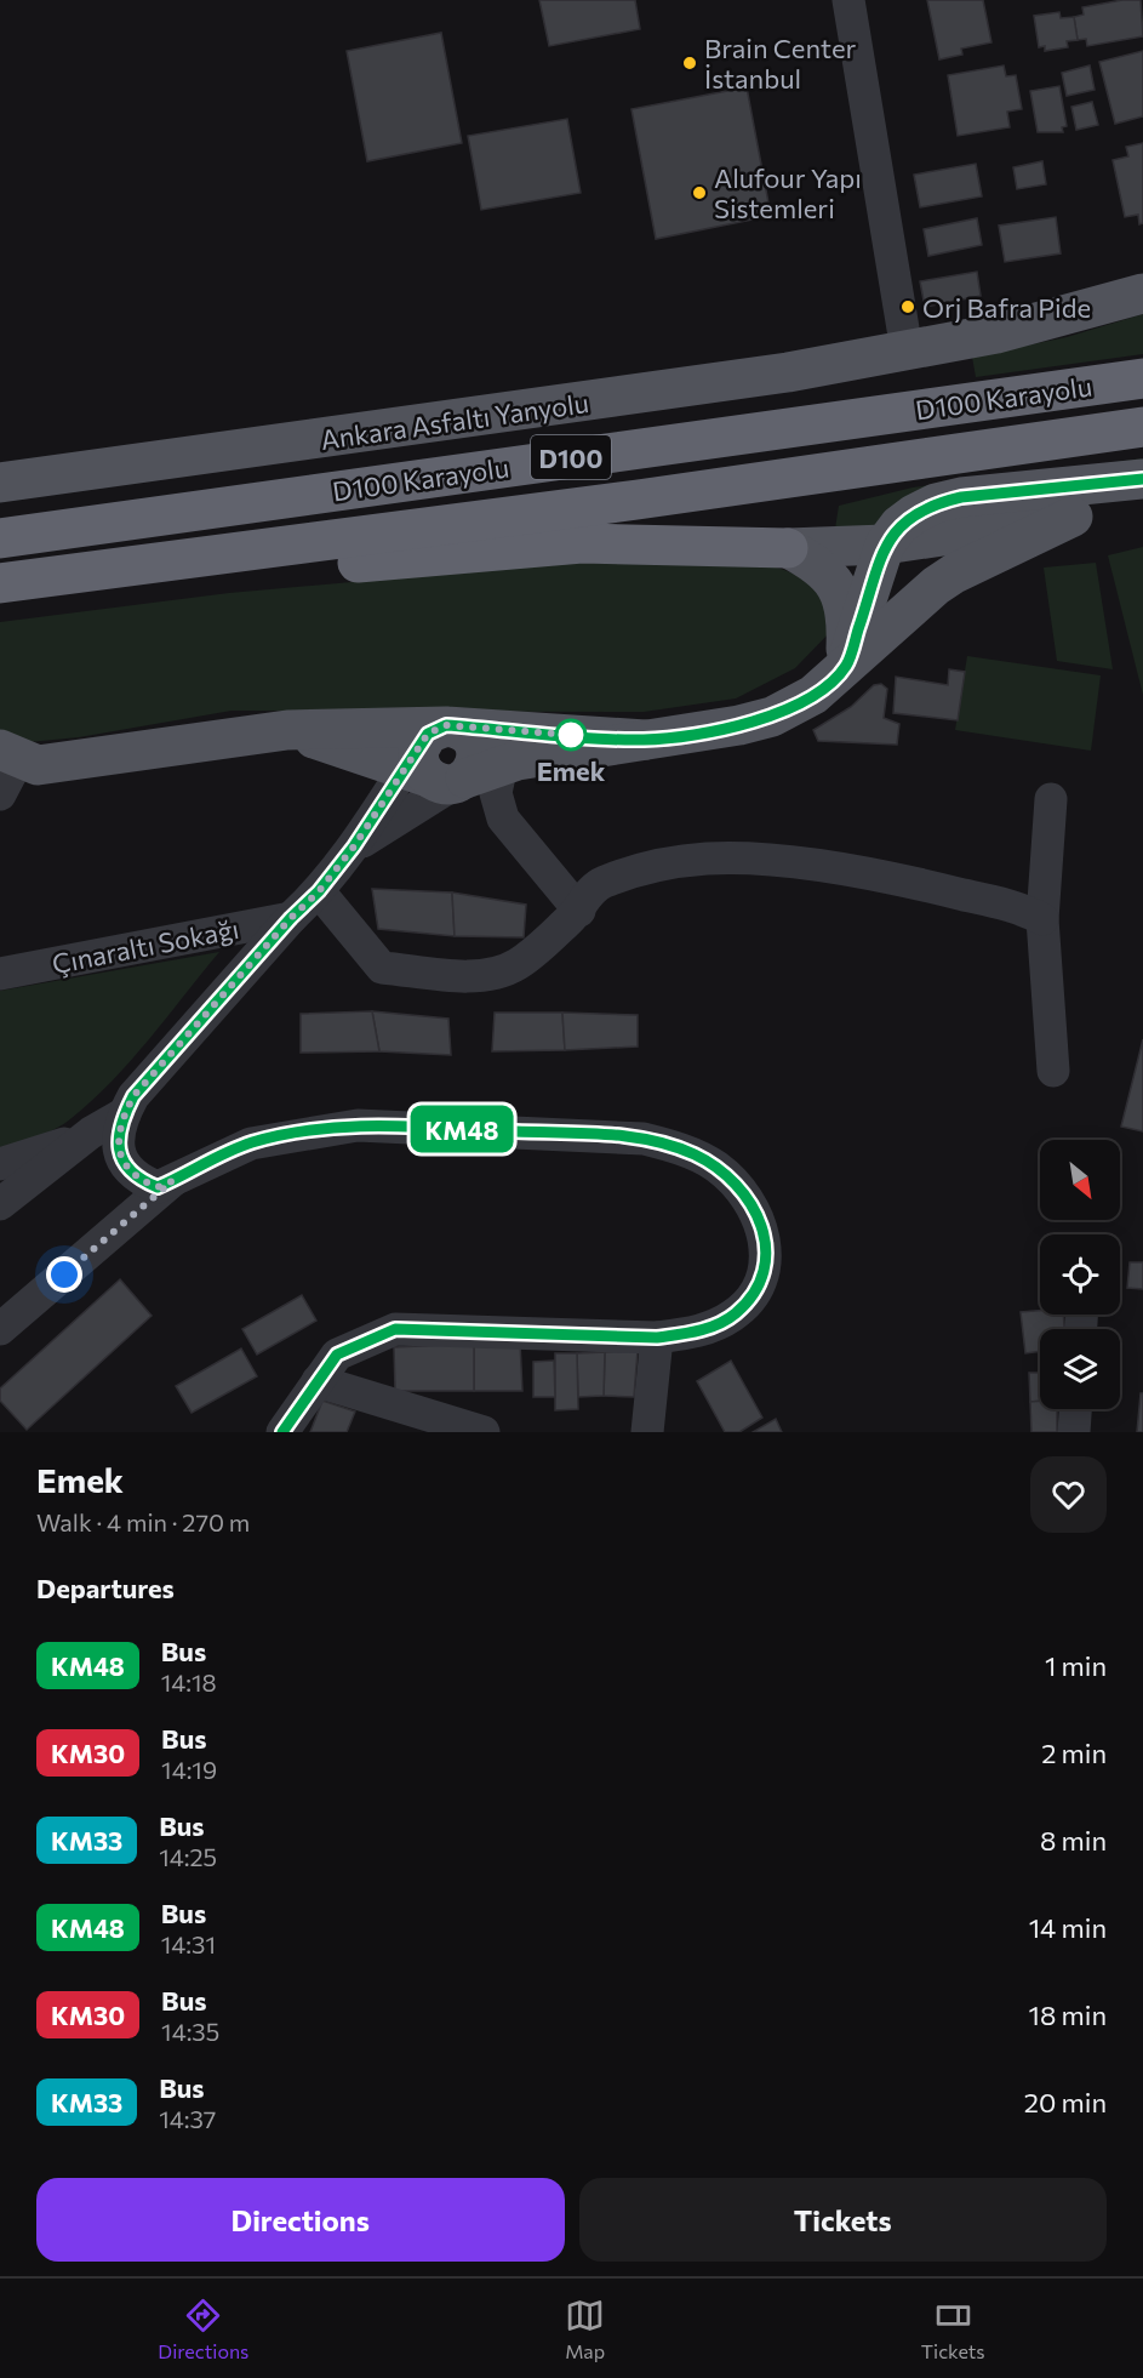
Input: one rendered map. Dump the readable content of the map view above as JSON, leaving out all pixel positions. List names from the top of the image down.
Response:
{
  "streets": {
    "highway": ["D100 Karayolu", "D100"],
    "main road": ["Ankara Asfaltı Yanyolu"],
    "street": ["Çınaraltı Sokağı"]
  },
  "places": [
    "Brain Center İstanbul",
    "Alufour Yapı Sistemleri",
    "Orj Bafra Pide",
    "Emek"
  ],
  "lines": ["bus line KM48"],
  "north": "bottom right",
  "page": {
    "on_map": "KM48",
    "heading": [
      ["Emek", "Walk · 4 min · 270 m"],
      "Departures"
    ],
    "list": [
      {
        "mark": "KM48",
        "name": "Bus",
        "note": "14:18",
        "value": "1 min"
      },
      {
        "mark": "KM30",
        "name": "Bus",
        "note": "14:19",
        "value": "2 min"
      },
      {
        "mark": "KM33",
        "name": "Bus",
        "note": "14:25",
        "value": "8 min"
      },
      {
        "mark": "KM48",
        "name": "Bus",
        "note": "14:31",
        "value": "14 min"
      },
      {
        "mark": "KM30",
        "name": "Bus",
        "note": "14:35",
        "value": "18 min"
      },
      {
        "mark": "KM33",
        "name": "Bus",
        "note": "14:37",
        "value": "20 min"
      }
    ],
    "buttons": ["Directions", "Tickets"],
    "tabs": ["Directions", "Map", "Tickets"]
  }
}
